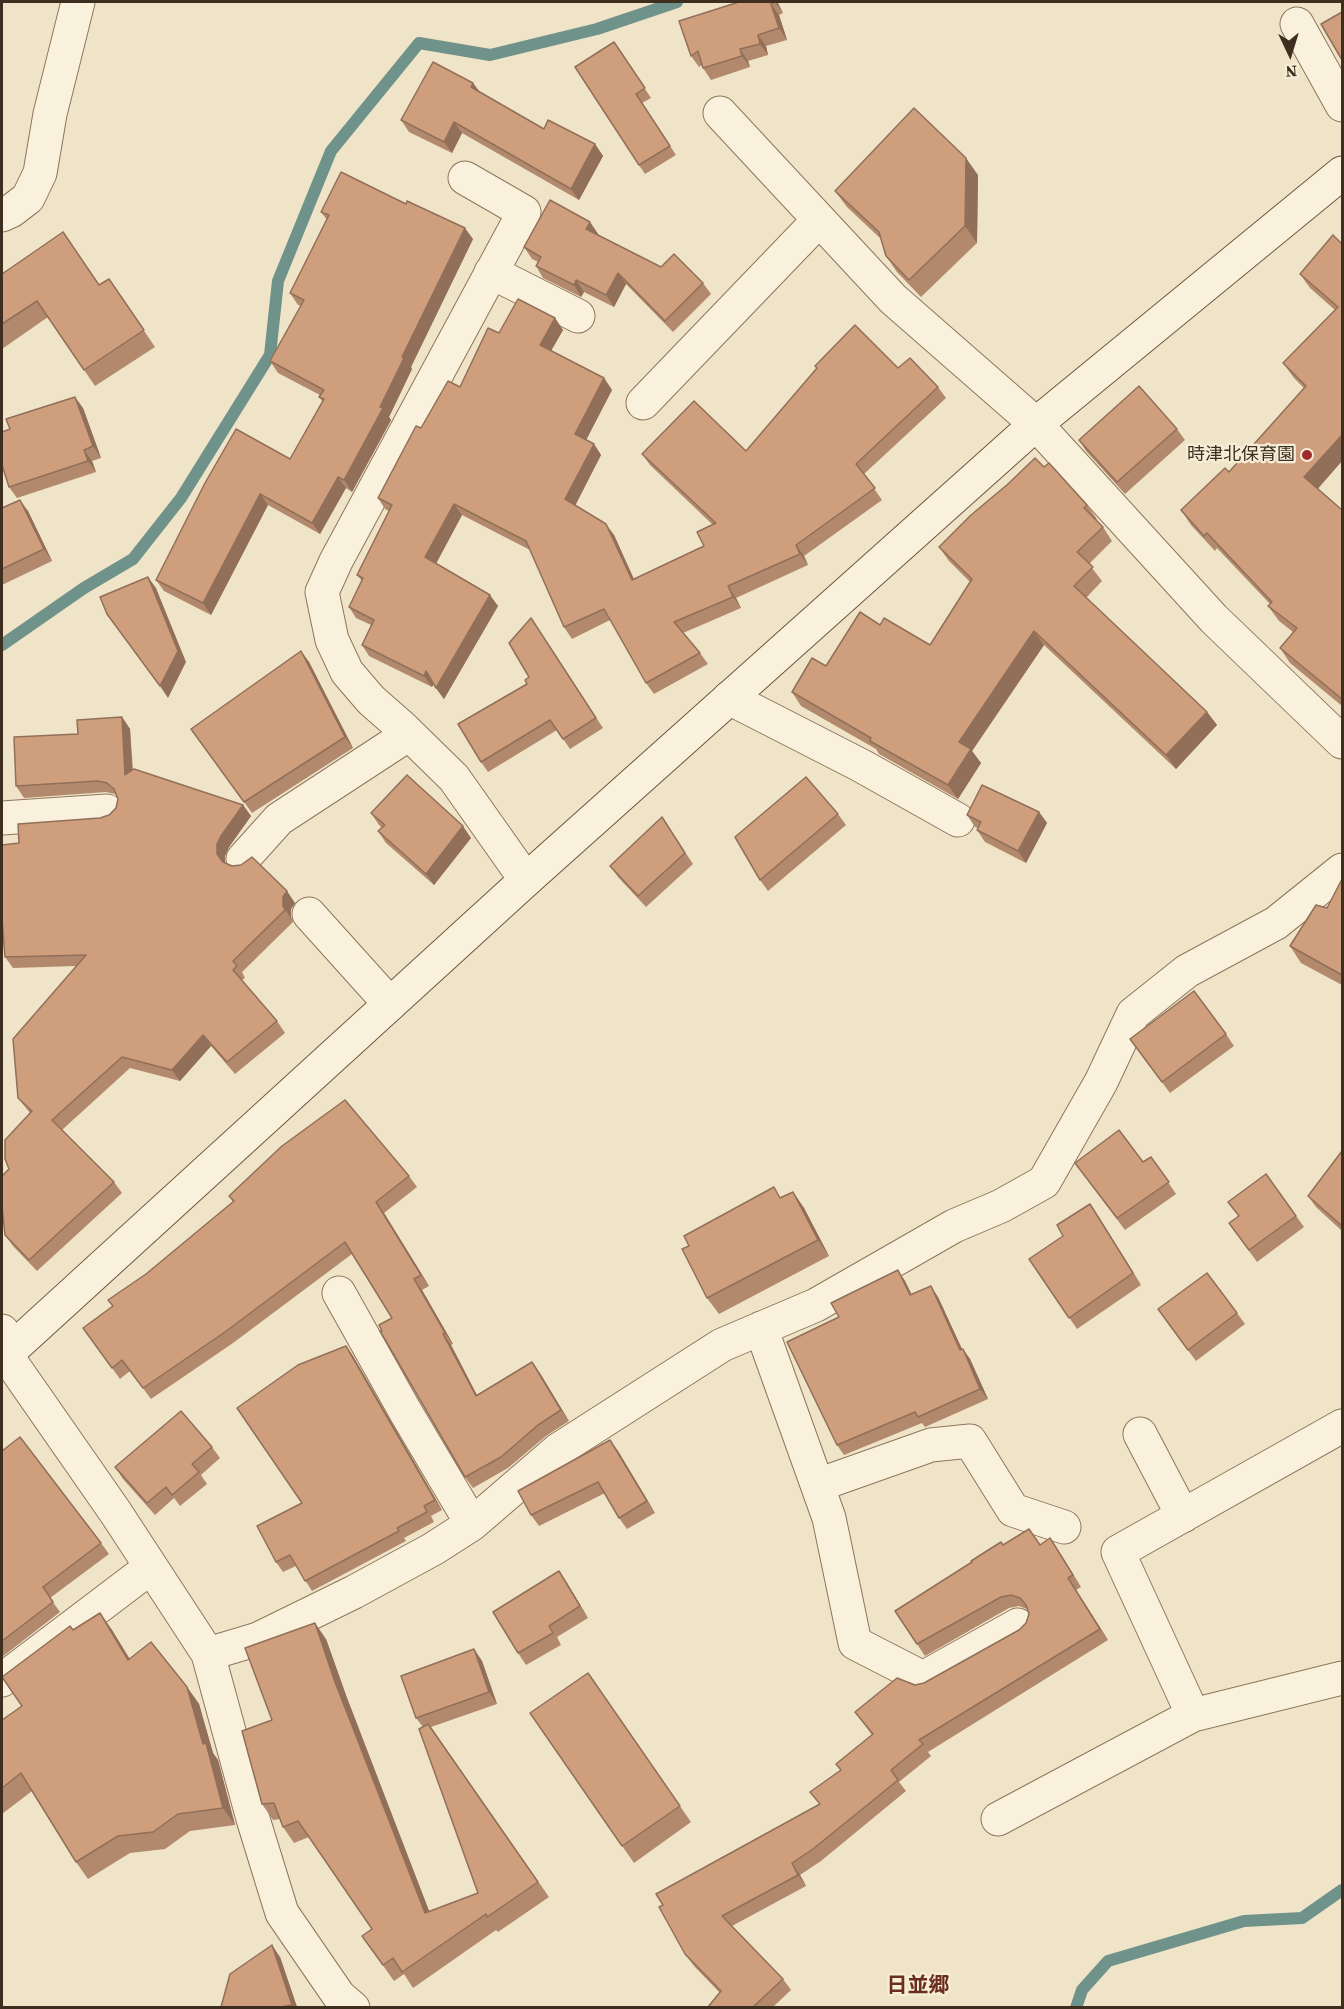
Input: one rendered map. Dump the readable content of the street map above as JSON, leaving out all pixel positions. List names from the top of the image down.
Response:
{
  "districts": ["日並郷"],
  "places": ["時津北保育園"],
  "north": "bottom"
}
